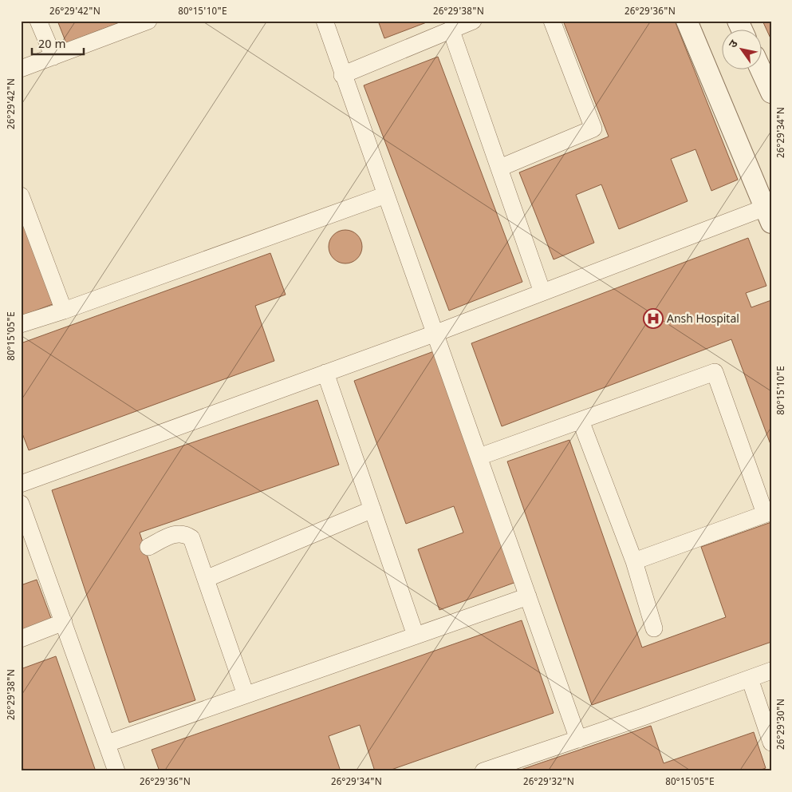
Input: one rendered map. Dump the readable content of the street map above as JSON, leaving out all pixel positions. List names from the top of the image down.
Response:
{
  "places": {
    "hospital": ["Ansh Hospital"]
  },
  "scale_bar": "20 m",
  "north": "top left",
  "coordinates": [
    "26°29'42\"N",
    "80°15'10\"E",
    "26°29'38\"N",
    "26°29'36\"N",
    "26°29'34\"N",
    "80°15'05\"E",
    "26°29'30\"N",
    "26°29'32\"N"
  ]
}
